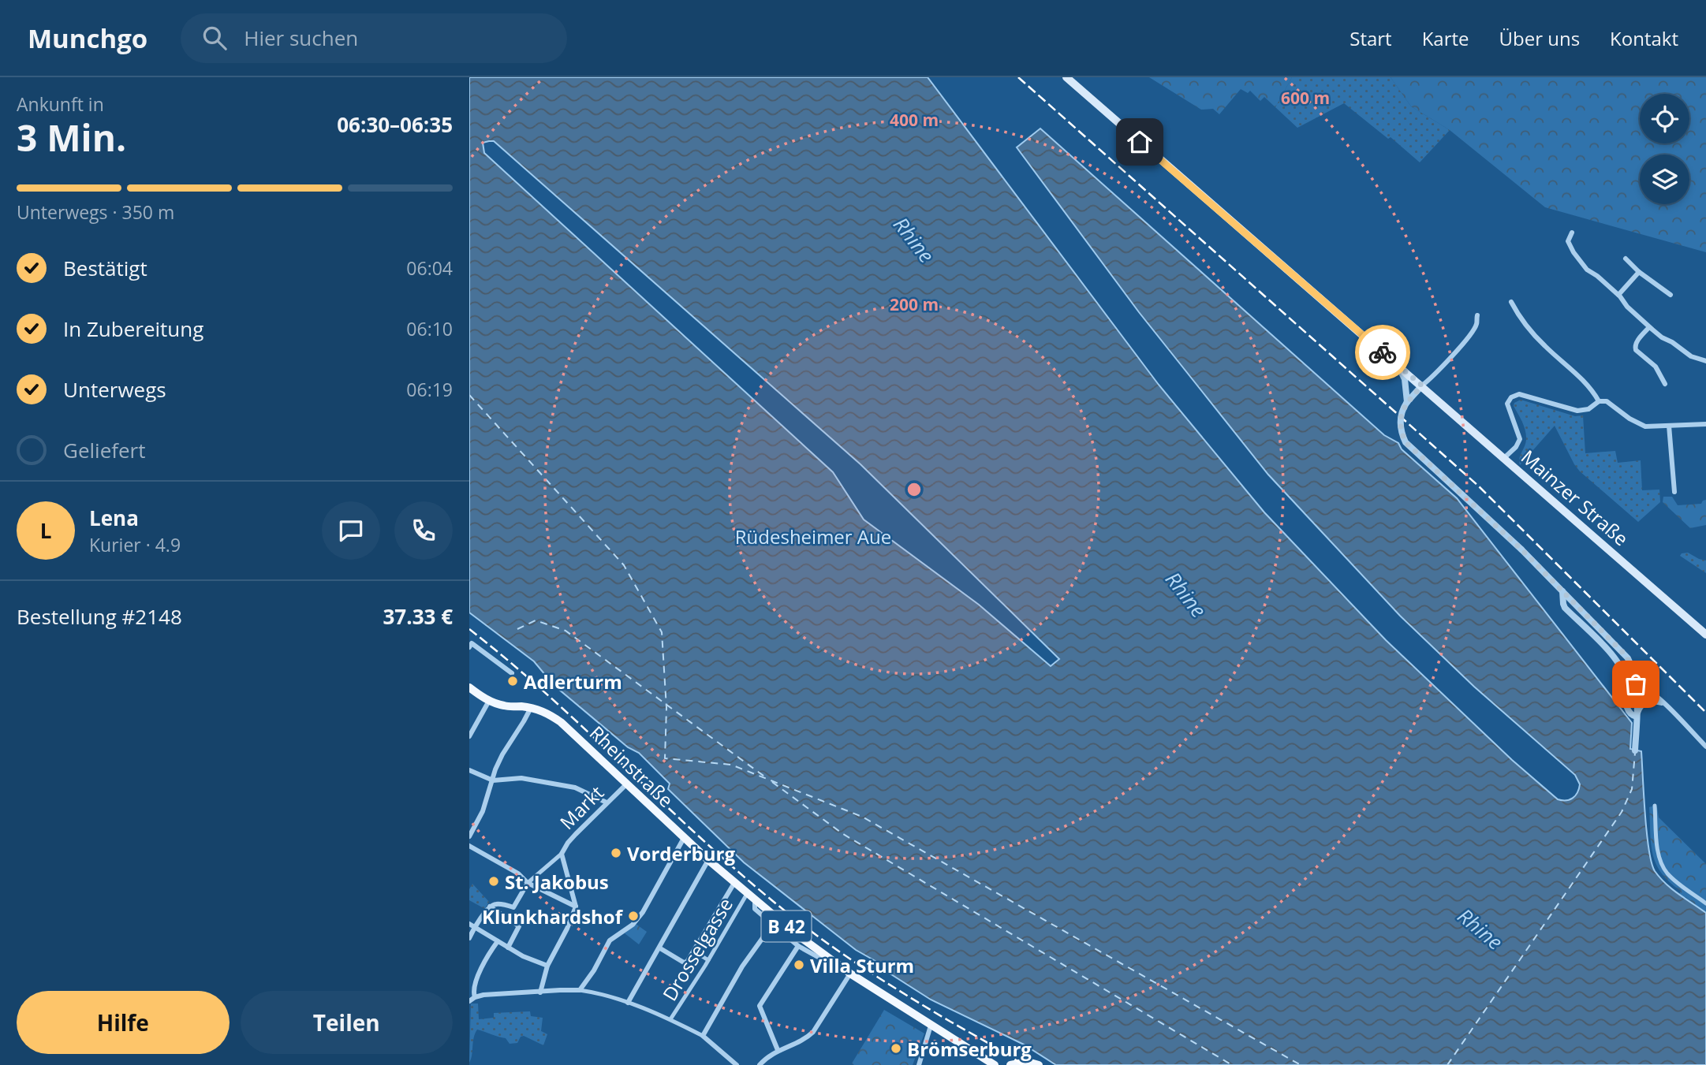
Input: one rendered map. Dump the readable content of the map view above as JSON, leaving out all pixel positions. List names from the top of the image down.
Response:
{
  "streets": {
    "main road": ["Mainzer Straße", "Rheinstraße", "B 42"],
    "street": ["Markt", "Drosselgasse"]
  },
  "crossings": [
    ["Rheinstraße", "Markt"],
    ["Rheinstraße", "Drosselgasse"]
  ],
  "water": ["Rhine"],
  "parks": ["Rüdesheimer Aue"],
  "places": [
    "Adlerturm",
    "Vorderburg",
    "St. Jakobus",
    "Klunkhardshof",
    "Villa Sturm",
    "Brömserburg"
  ],
  "page": {
    "header": "Munchgo",
    "search": "Hier suchen",
    "nav": [
      "Start",
      "Karte",
      "Über uns",
      "Kontakt"
    ],
    "heading": ["3 Min.", "Ankunft in", "06:30–06:35"],
    "panel": [
      "Lena",
      "Kurier · 4.9",
      "Bestellung #2148",
      "37.33 €"
    ],
    "bar": "Unterwegs · 350 m",
    "list": [
      ["Bestätigt", "06:04"],
      ["In Zubereitung", "06:10"],
      ["Unterwegs", "06:19"],
      "Geliefert"
    ],
    "round": "L",
    "buttons": ["Hilfe", "Teilen"]
  },
  "rings": ["600 m", "400 m", "200 m"]
}
